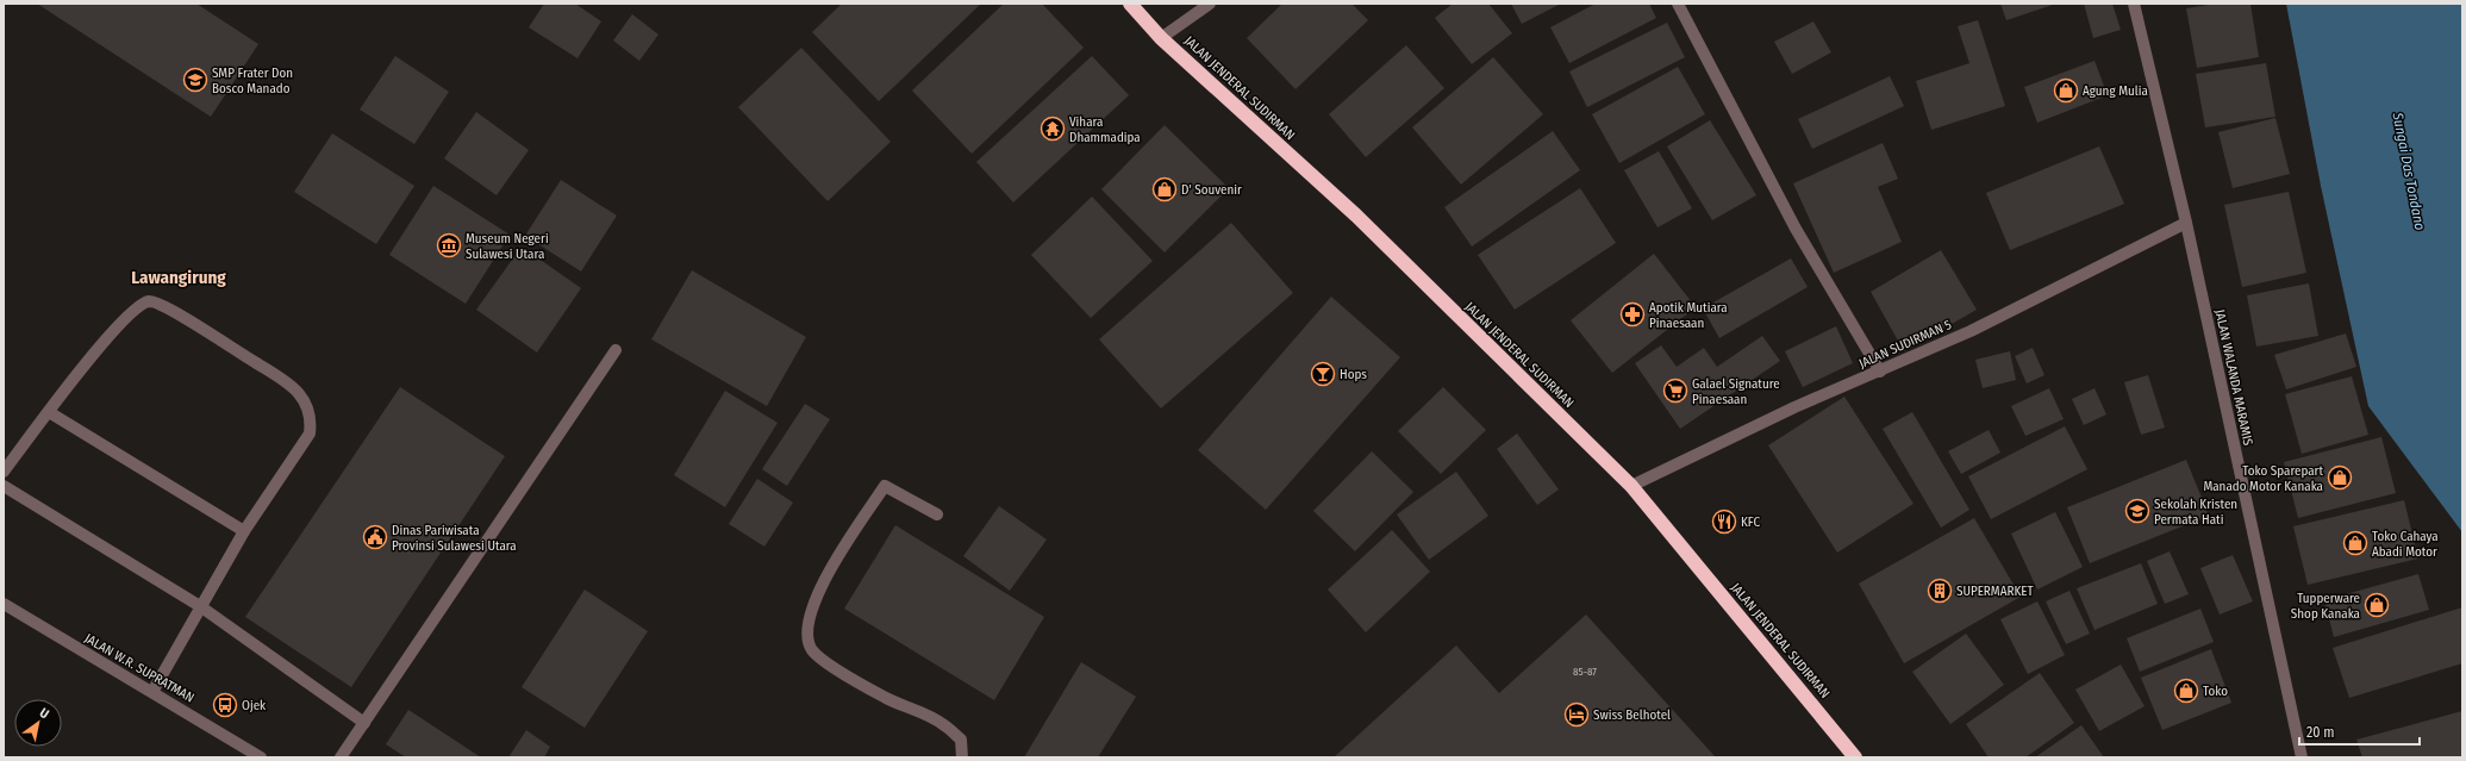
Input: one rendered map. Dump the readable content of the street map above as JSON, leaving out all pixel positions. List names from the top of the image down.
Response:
{
  "streets": {
    "highway": ["JALAN JENDERAL SUDIRMAN"],
    "street": ["JALAN SUDIRMAN 5", "JALAN WALANDA MARAMIS", "JALAN W.R. SUPRATMAN"]
  },
  "crossings": [
    ["JALAN JENDERAL SUDIRMAN", "JALAN SUDIRMAN 5"],
    ["JALAN SUDIRMAN 5", "JALAN WALANDA MARAMIS"]
  ],
  "districts": ["Lawangirung"],
  "water": ["Sungai Das Tondano"],
  "places": {
    "school or university": ["SMP Frater Don Bosco Manado", "Sekolah Kristen Permata Hati"],
    "shop": [
      "Agung Mulia",
      "D' Souvenir",
      "Toko Sparepart Manado Motor Kanaka",
      "Toko Cahaya Abadi Motor",
      "Tupperware Shop Kanaka",
      "Toko"
    ],
    "temple": ["Vihara Dhammadipa"],
    "museum": ["Museum Negeri Sulawesi Utara"],
    "pharmacy": ["Apotik Mutiara Pinaesaan"],
    "bar": ["Hops"],
    "supermarket": ["Galael Signature Pinaesaan"],
    "restaurant": ["KFC"],
    "public building": ["Dinas Pariwisata Provinsi Sulawesi Utara"],
    "building": ["SUPERMARKET"],
    "bus stop": ["Ojek"],
    "hotel": ["Swiss Belhotel"]
  },
  "house_numbers": ["85-87"],
  "scale_bar": "20 m",
  "north": "top right"
}
